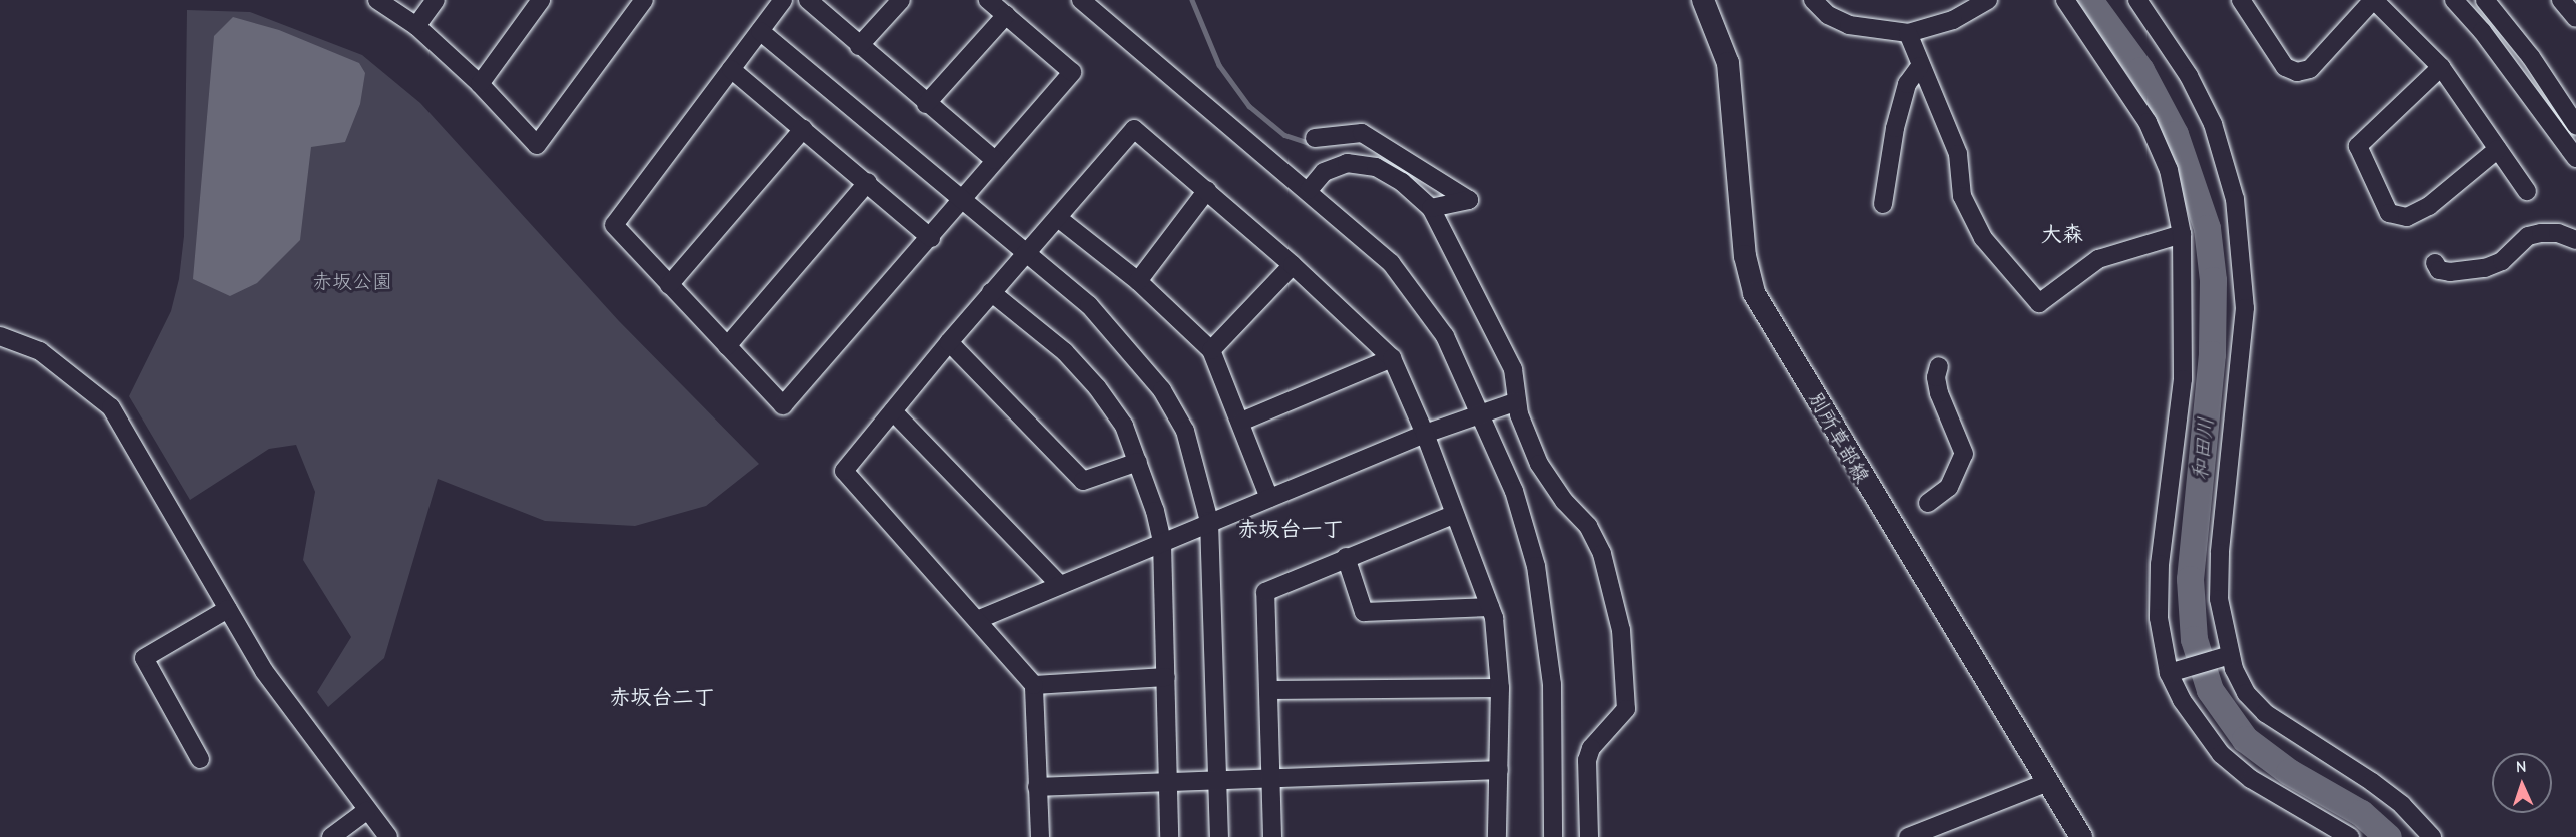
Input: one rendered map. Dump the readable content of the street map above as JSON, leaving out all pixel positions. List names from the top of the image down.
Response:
{
  "streets": {
    "main road": ["別所草部線"]
  },
  "districts": ["大森", "赤坂台一丁", "赤坂台二丁"],
  "water": ["和田川"],
  "parks": ["赤坂公園"],
  "north": "top"
}
